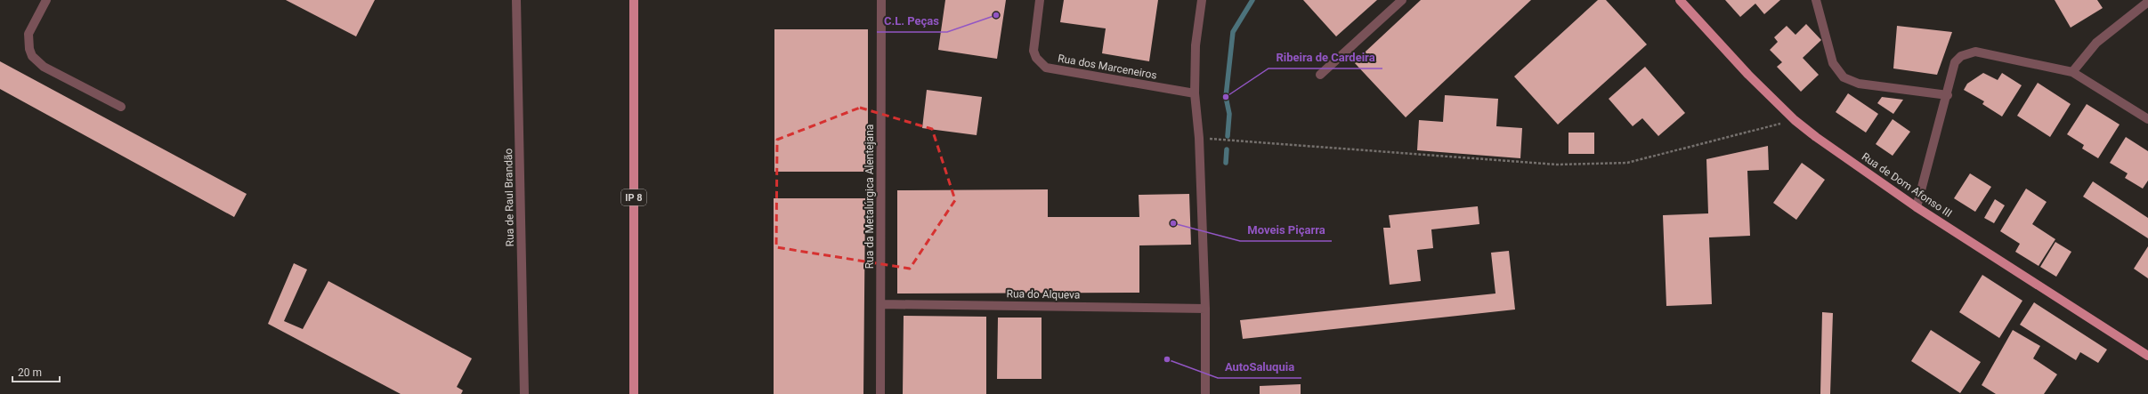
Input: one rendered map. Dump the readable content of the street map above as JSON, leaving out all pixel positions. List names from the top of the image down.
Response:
{
  "streets": {
    "main road": ["Rua de Dom Afonso III", "IP 8"],
    "street": [
      "Rua dos Marceneiros",
      "Rua da Metalúrgica Alentejana",
      "Rua de Raul Brandão",
      "Rua do Alqueva"
    ]
  },
  "crossings": [
    ["Rua da Metalúrgica Alentejana", "Rua do Alqueva"]
  ],
  "places": [
    "C.L. Peças",
    "Ribeira de Cardeira",
    "Moveis Piçarra",
    "AutoSaluquia"
  ],
  "scale_bar": "20 m"
}
